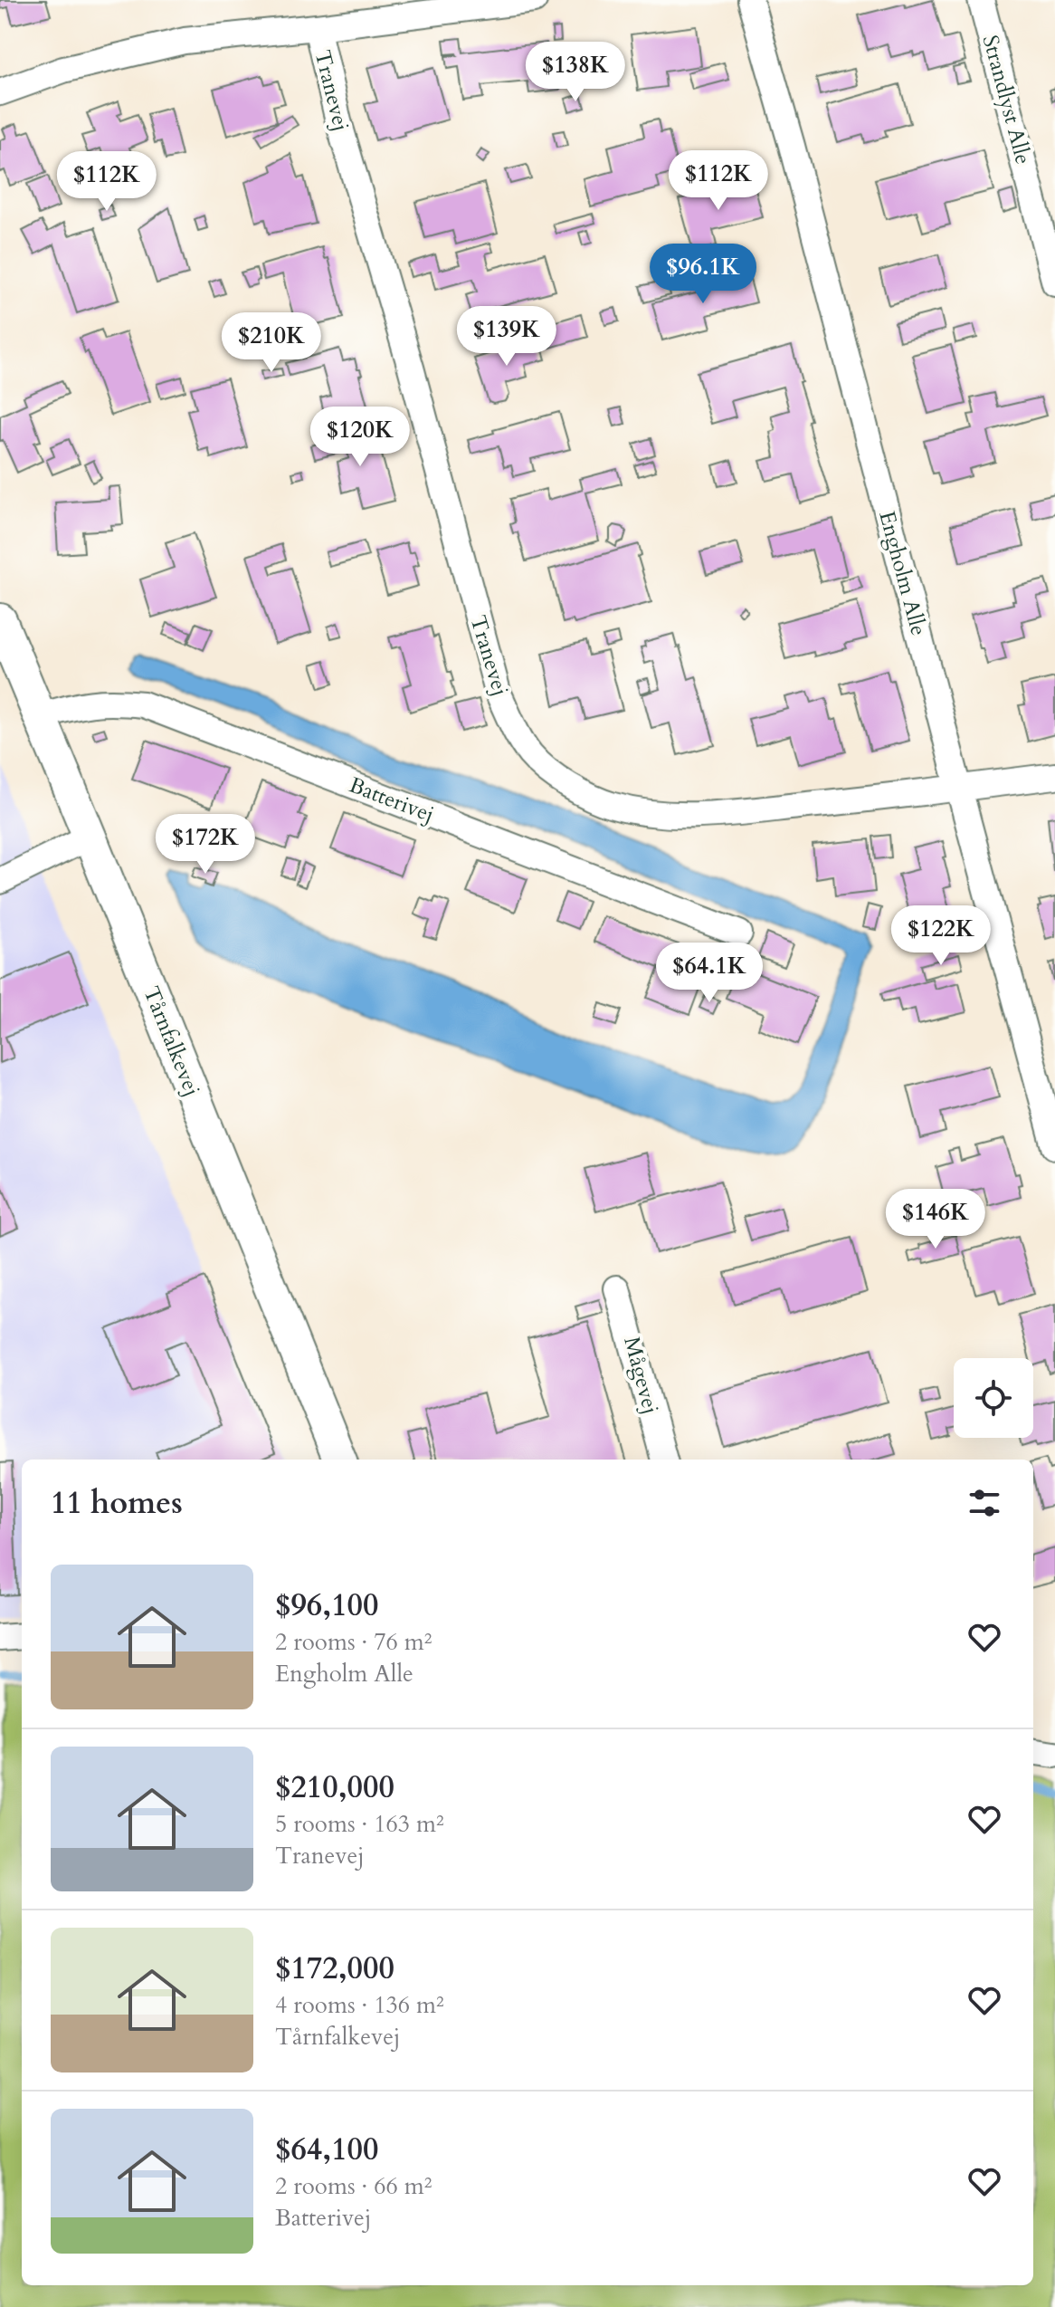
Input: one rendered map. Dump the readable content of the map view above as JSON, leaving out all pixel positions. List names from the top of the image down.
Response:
{
  "streets": {
    "street": [
      "Tranevej",
      "Strandlyst Alle",
      "Engholm Alle",
      "Batterivej",
      "Tårnfalkevej",
      "Mågevej"
    ]
  },
  "crossings": [
    ["Tranevej", "Engholm Alle"],
    ["Batterivej", "Tårnfalkevej"]
  ],
  "page": {
    "price": [
      "$138K",
      "$112K",
      "$112K",
      "$96.1K",
      "$139K",
      "$210K",
      "$120K",
      "$172K",
      "$122K",
      "$64.1K",
      "$146K"
    ],
    "heading": "11 homes",
    "list": [
      {
        "name": "$96,100",
        "note": "2 rooms · 76 m² · Engholm Alle"
      },
      {
        "name": "$210,000",
        "note": "5 rooms · 163 m² · Tranevej"
      },
      {
        "name": "$172,000",
        "note": "4 rooms · 136 m² · Tårnfalkevej"
      },
      {
        "name": "$64,100",
        "note": "2 rooms · 66 m² · Batterivej"
      }
    ]
  }
}
